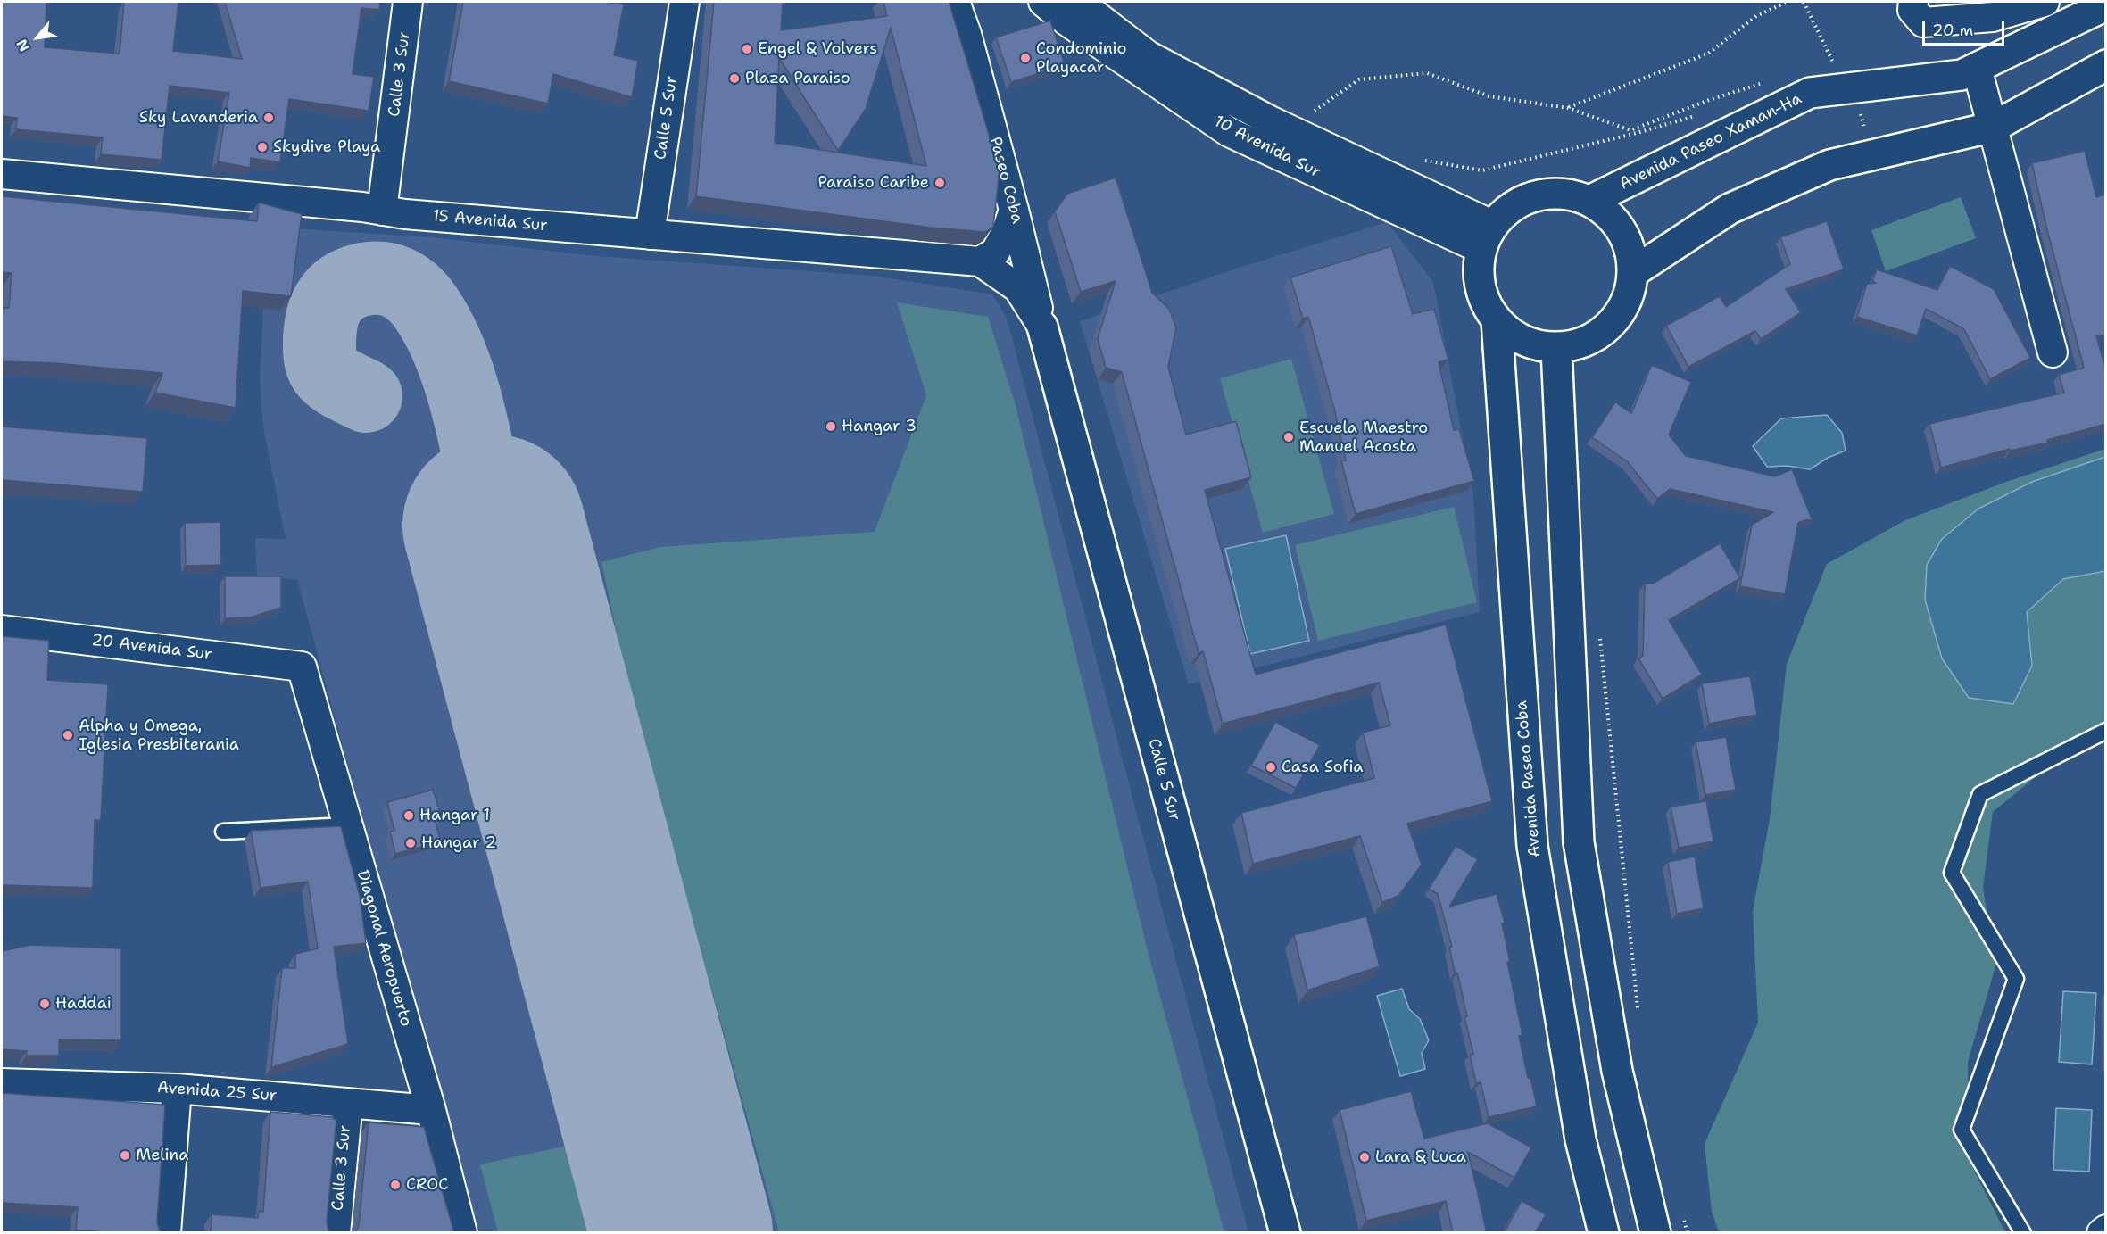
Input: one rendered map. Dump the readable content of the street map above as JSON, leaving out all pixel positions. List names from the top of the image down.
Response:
{
  "streets": {
    "main road": ["Calle 5 Sur", "Avenida Paseo Xaman-Ha", "Avenida Paseo Coba"],
    "street": [
      "Calle 3 Sur",
      "10 Avenida Sur",
      "Paseo Coba",
      "15 Avenida Sur",
      "20 Avenida Sur",
      "Diagonal Aeropuerto",
      "Avenida 25 Sur"
    ]
  },
  "crossings": [
    ["Calle 3 Sur", "15 Avenida Sur"],
    ["Calle 3 Sur", "Avenida 25 Sur"],
    ["Calle 5 Sur", "Paseo Coba"],
    ["Calle 5 Sur", "15 Avenida Sur"],
    ["20 Avenida Sur", "Diagonal Aeropuerto"],
    ["Diagonal Aeropuerto", "Avenida 25 Sur"]
  ],
  "places": [
    "Engel & Volvers",
    "Condominio Playacar",
    "Plaza Paraiso",
    "Sky Lavanderia",
    "Skydive Playa",
    "Paraiso Caribe",
    "Hangar 3",
    "Escuela Maestro Manuel Acosta",
    "Alpha y Omega, Iglesia Presbiterania",
    "Casa Sofia",
    "Hangar 1",
    "Hangar 2",
    "Haddai",
    "Melina",
    "Lara & Luca",
    "CROC"
  ],
  "scale_bar": "20 m",
  "north": "bottom left"
}
